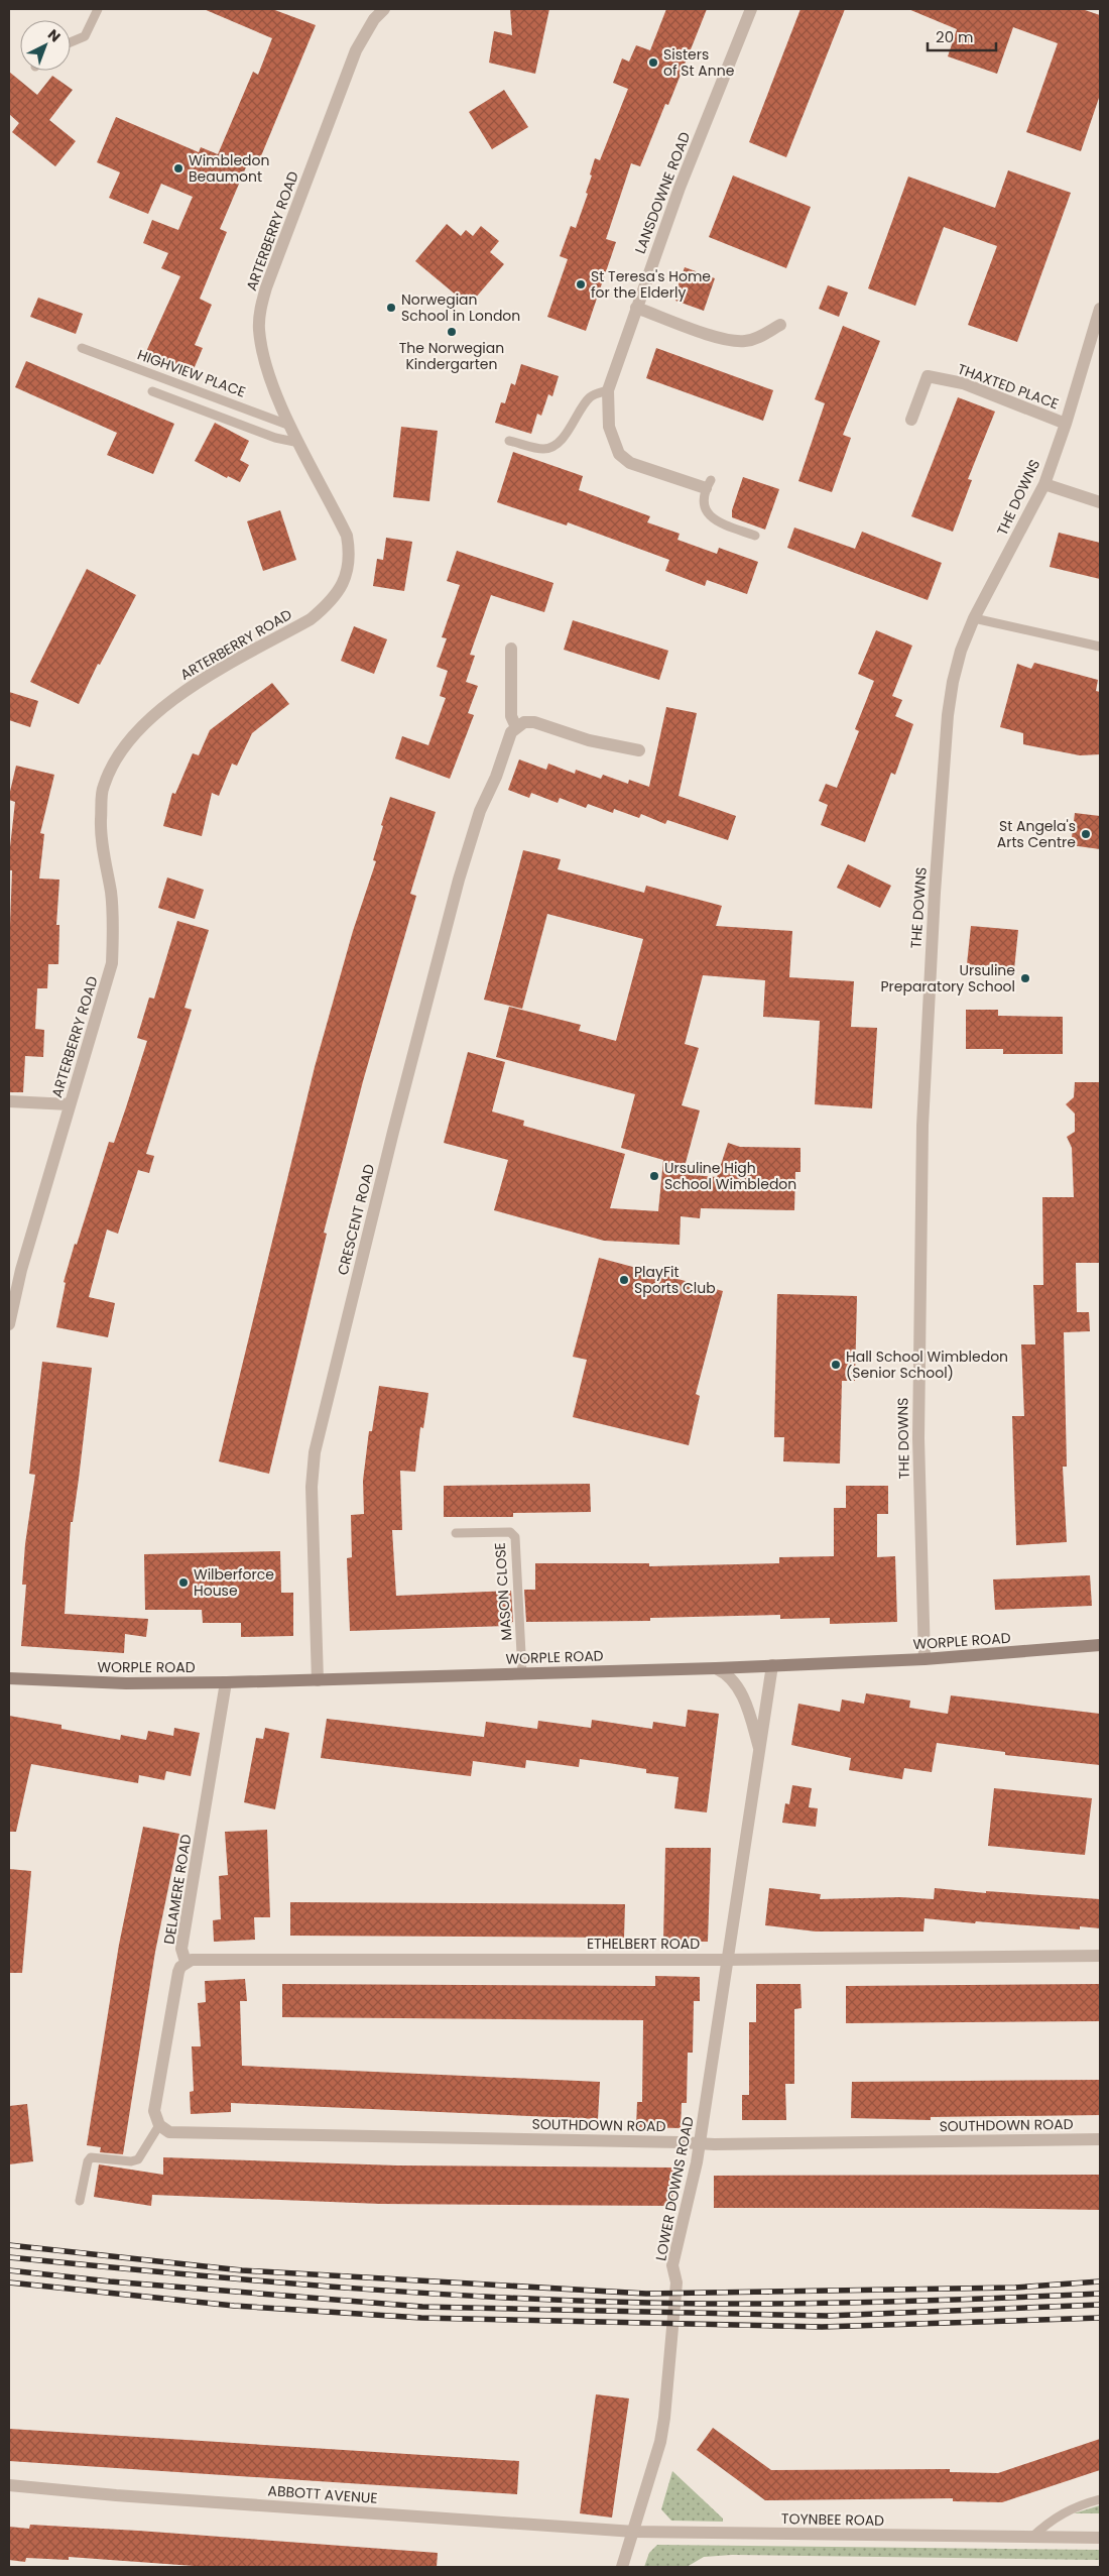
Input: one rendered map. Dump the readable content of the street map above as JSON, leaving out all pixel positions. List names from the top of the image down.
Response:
{
  "streets": {
    "main road": ["WORPLE ROAD"],
    "street": [
      "LANSDOWNE ROAD",
      "ARTERBERRY ROAD",
      "THAXTED PLACE",
      "THE DOWNS",
      "CRESCENT ROAD",
      "DELAMERE ROAD",
      "ETHELBERT ROAD",
      "SOUTHDOWN ROAD",
      "LOWER DOWNS ROAD",
      "ABBOTT AVENUE",
      "TOYNBEE ROAD"
    ],
    "lane": ["HIGHVIEW PLACE", "MASON CLOSE"]
  },
  "crossings": [
    ["ARTERBERRY ROAD", "HIGHVIEW PLACE"],
    ["THAXTED PLACE", "THE DOWNS"],
    ["THE DOWNS", "WORPLE ROAD"],
    ["CRESCENT ROAD", "WORPLE ROAD"],
    ["MASON CLOSE", "WORPLE ROAD"],
    ["WORPLE ROAD", "DELAMERE ROAD"],
    ["WORPLE ROAD", "LOWER DOWNS ROAD"],
    ["DELAMERE ROAD", "ETHELBERT ROAD"],
    ["DELAMERE ROAD", "SOUTHDOWN ROAD"],
    ["ETHELBERT ROAD", "LOWER DOWNS ROAD"],
    ["SOUTHDOWN ROAD", "LOWER DOWNS ROAD"],
    ["LOWER DOWNS ROAD", "ABBOTT AVENUE"],
    ["LOWER DOWNS ROAD", "TOYNBEE ROAD"],
    ["ABBOTT AVENUE", "TOYNBEE ROAD"]
  ],
  "places": [
    "Sisters of St Anne",
    "Wimbledon Beaumont",
    "St Teresa's Home for the Elderly",
    "Norwegian School in London",
    "The Norwegian Kindergarten",
    "St Angela's Arts Centre",
    "Ursuline Preparatory School",
    "Ursuline High School Wimbledon",
    "PlayFit Sports Club",
    "Hall School Wimbledon (Senior School)",
    "Wilberforce House"
  ],
  "scale_bar": "20 m",
  "north": "top right"
}
